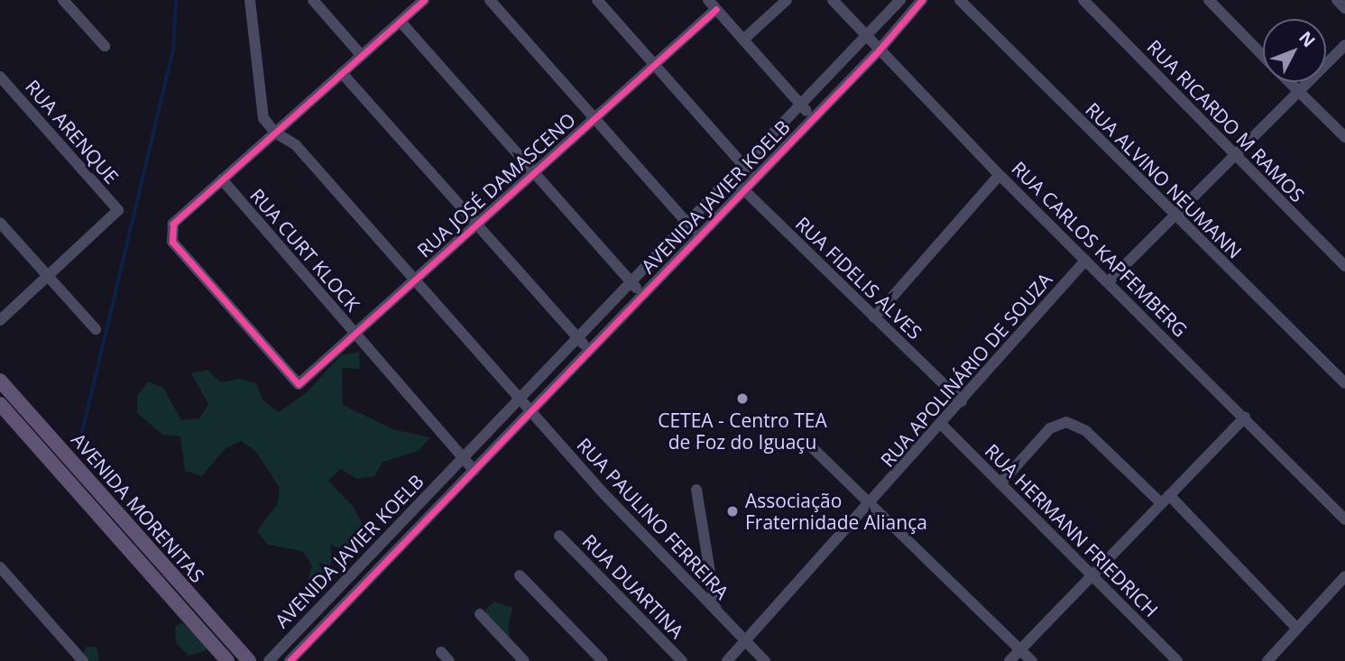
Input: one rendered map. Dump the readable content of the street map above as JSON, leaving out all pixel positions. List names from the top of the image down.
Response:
{
  "streets": {
    "main road": ["AVENIDA MORENITAS"],
    "street": [
      "RUA RICARDO M RAMOS",
      "RUA ARENQUE",
      "RUA ALVINO NEUMANN",
      "RUA JOSÉ DAMASCENO",
      "AVENIDA JAVIER KOELB",
      "RUA CARLOS KAPFEMBERG",
      "RUA CURT KLOCK",
      "RUA FIDELIS ALVES",
      "RUA APOLINÁRIO DE SOUZA",
      "RUA PAULINO FERREIRA",
      "RUA HERMANN FRIEDRICH",
      "RUA DUARTINA"
    ]
  },
  "crossings": [
    ["RUA JOSÉ DAMASCENO", "RUA CURT KLOCK"],
    ["RUA JOSÉ DAMASCENO", "RUA PAULINO FERREIRA"],
    ["AVENIDA JAVIER KOELB", "RUA CARLOS KAPFEMBERG"],
    ["AVENIDA JAVIER KOELB", "RUA CURT KLOCK"],
    ["AVENIDA JAVIER KOELB", "RUA FIDELIS ALVES"],
    ["AVENIDA JAVIER KOELB", "RUA PAULINO FERREIRA"],
    ["RUA CARLOS KAPFEMBERG", "RUA APOLINÁRIO DE SOUZA"],
    ["RUA FIDELIS ALVES", "RUA APOLINÁRIO DE SOUZA"],
    ["RUA APOLINÁRIO DE SOUZA", "RUA PAULINO FERREIRA"],
    ["RUA APOLINÁRIO DE SOUZA", "RUA HERMANN FRIEDRICH"]
  ],
  "places": ["CETEA - Centro TEA de Foz do Iguaçu", "Associação Fraternidade Aliança"],
  "north": "top right"
}
